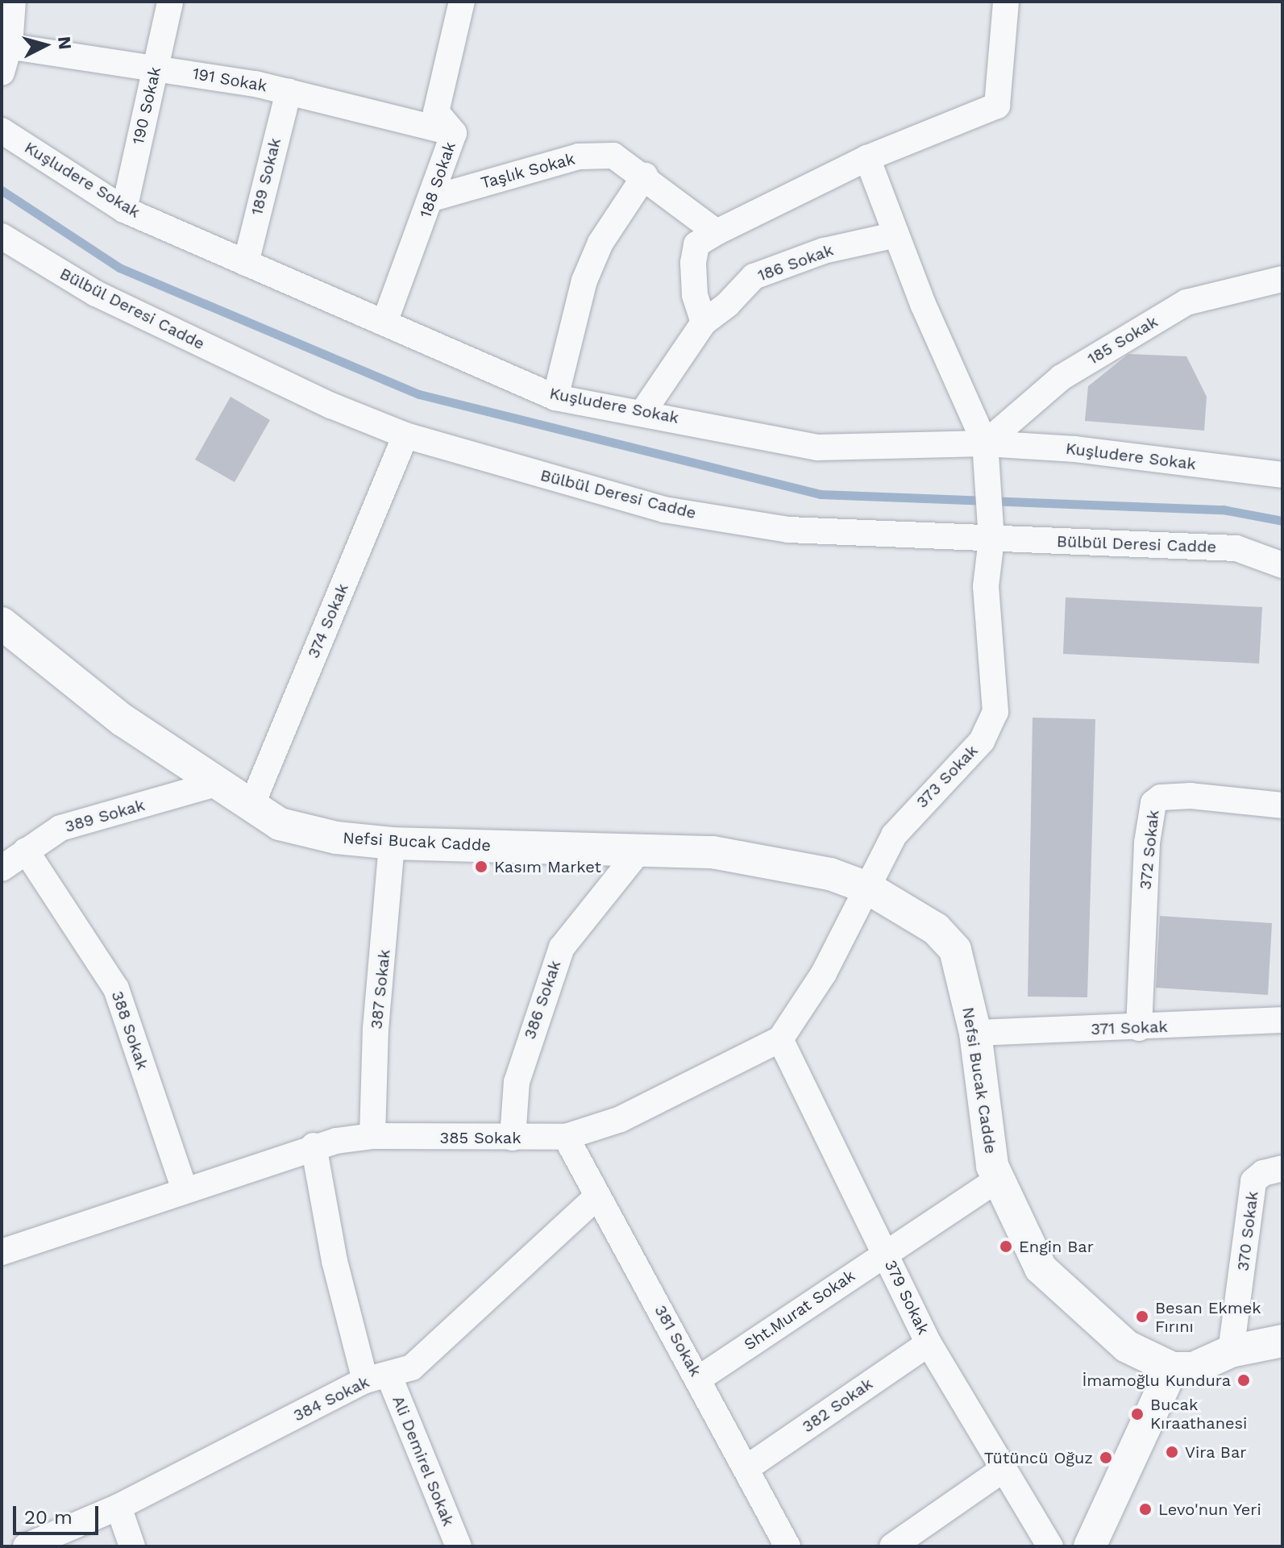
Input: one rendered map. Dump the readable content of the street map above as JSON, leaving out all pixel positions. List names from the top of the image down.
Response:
{
  "streets": {
    "street": [
      "191 Sokak",
      "190 Sokak",
      "Taşlık Sokak",
      "189 Sokak",
      "Kuşludere Sokak",
      "188 Sokak",
      "186 Sokak",
      "Bülbül Deresi Cadde",
      "185 Sokak",
      "374 Sokak",
      "373 Sokak",
      "389 Sokak",
      "Nefsi Bucak Cadde",
      "372 Sokak",
      "387 Sokak",
      "386 Sokak",
      "371 Sokak",
      "388 Sokak",
      "385 Sokak",
      "370 Sokak",
      "379 Sokak",
      "Sht.Murat Sokak",
      "381 Sokak",
      "384 Sokak",
      "382 Sokak",
      "Ali Demirel Sokak"
    ]
  },
  "crossings": [
    ["191 Sokak", "190 Sokak"],
    ["191 Sokak", "189 Sokak"],
    ["191 Sokak", "188 Sokak"],
    ["190 Sokak", "Kuşludere Sokak"],
    ["Taşlık Sokak", "188 Sokak"],
    ["189 Sokak", "Kuşludere Sokak"],
    ["Kuşludere Sokak", "188 Sokak"],
    ["Kuşludere Sokak", "186 Sokak"],
    ["Kuşludere Sokak", "185 Sokak"],
    ["Kuşludere Sokak", "373 Sokak"],
    ["Bülbül Deresi Cadde", "374 Sokak"],
    ["Bülbül Deresi Cadde", "373 Sokak"],
    ["185 Sokak", "373 Sokak"],
    ["374 Sokak", "Nefsi Bucak Cadde"],
    ["373 Sokak", "Nefsi Bucak Cadde"],
    ["373 Sokak", "385 Sokak"],
    ["389 Sokak", "Nefsi Bucak Cadde"],
    ["389 Sokak", "388 Sokak"],
    ["Nefsi Bucak Cadde", "387 Sokak"],
    ["Nefsi Bucak Cadde", "386 Sokak"],
    ["Nefsi Bucak Cadde", "371 Sokak"],
    ["Nefsi Bucak Cadde", "385 Sokak"],
    ["Nefsi Bucak Cadde", "Sht.Murat Sokak"],
    ["372 Sokak", "371 Sokak"],
    ["387 Sokak", "385 Sokak"],
    ["386 Sokak", "385 Sokak"],
    ["388 Sokak", "385 Sokak"],
    ["385 Sokak", "379 Sokak"],
    ["385 Sokak", "381 Sokak"],
    ["379 Sokak", "Sht.Murat Sokak"],
    ["379 Sokak", "382 Sokak"],
    ["Sht.Murat Sokak", "381 Sokak"],
    ["381 Sokak", "384 Sokak"],
    ["381 Sokak", "382 Sokak"],
    ["384 Sokak", "Ali Demirel Sokak"]
  ],
  "places": [
    "Kasım Market",
    "Engin Bar",
    "Besan Ekmek Fırını",
    "İmamoğlu Kundura",
    "Bucak Kıraathanesi",
    "Vira Bar",
    "Tütüncü Oğuz",
    "Levo'nun Yeri"
  ],
  "scale_bar": "20 m",
  "north": "right"
}
